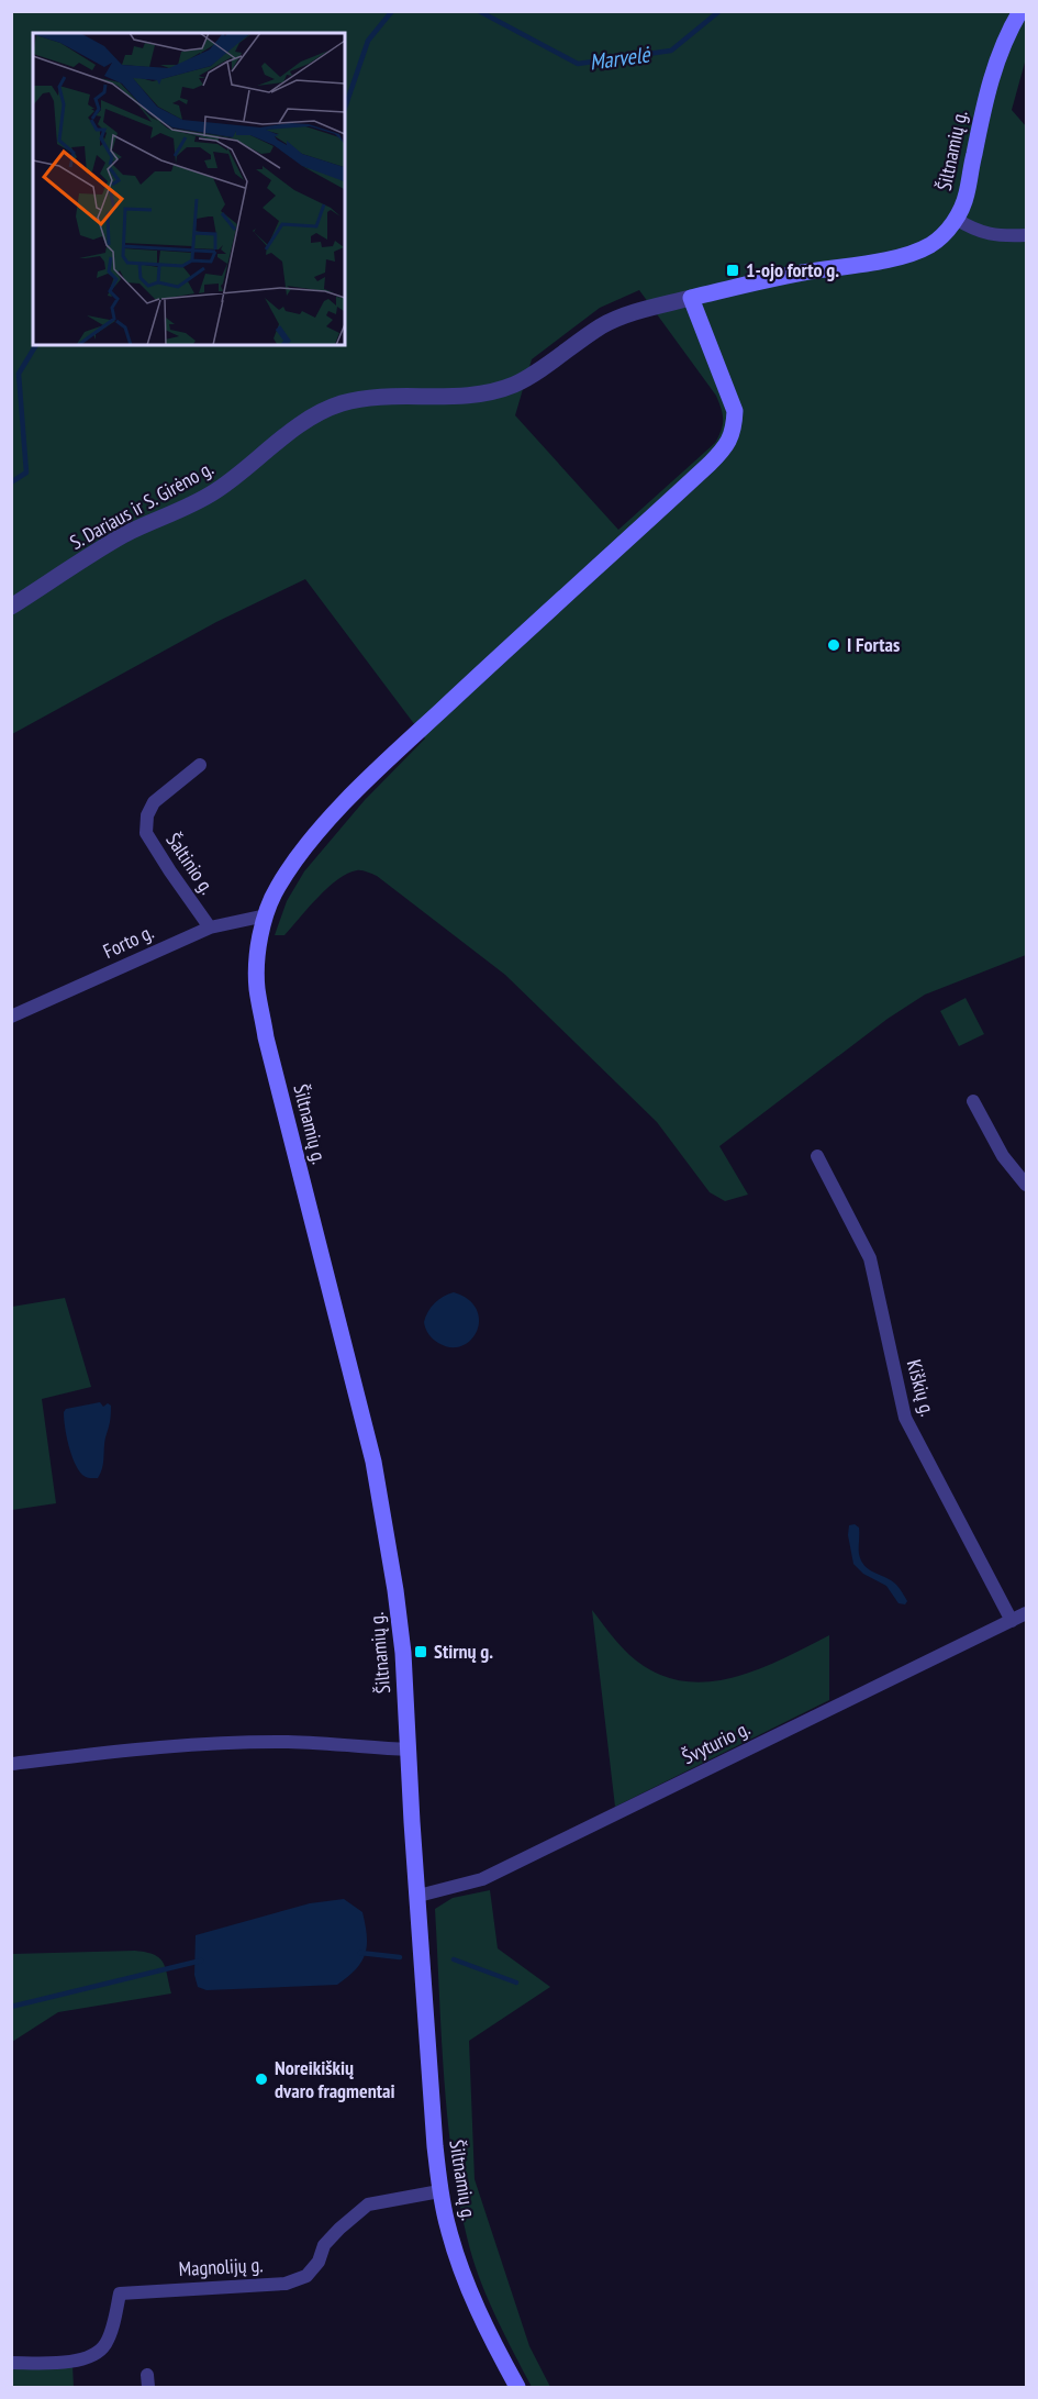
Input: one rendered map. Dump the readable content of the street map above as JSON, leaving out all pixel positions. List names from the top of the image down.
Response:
{
  "streets": {
    "main road": ["Šiltnamių g."],
    "street": [
      "S. Dariaus ir S. Girėno g.",
      "Šaltinio g.",
      "Forto g.",
      "Kiškių g.",
      "Švyturio g.",
      "Magnolijų g."
    ]
  },
  "crossings": [
    ["Šiltnamių g.", "S. Dariaus ir S. Girėno g."],
    ["Šiltnamių g.", "Forto g."],
    ["Šiltnamių g.", "Švyturio g."],
    ["Šiltnamių g.", "Magnolijų g."],
    ["Šaltinio g.", "Forto g."],
    ["Kiškių g.", "Švyturio g."]
  ],
  "water": ["Marvelė"],
  "places": {
    "transit": ["1-ojo forto g.", "Stirnų g."],
    "other": ["I Fortas", "Noreikiškių dvaro fragmentai"]
  }
}
